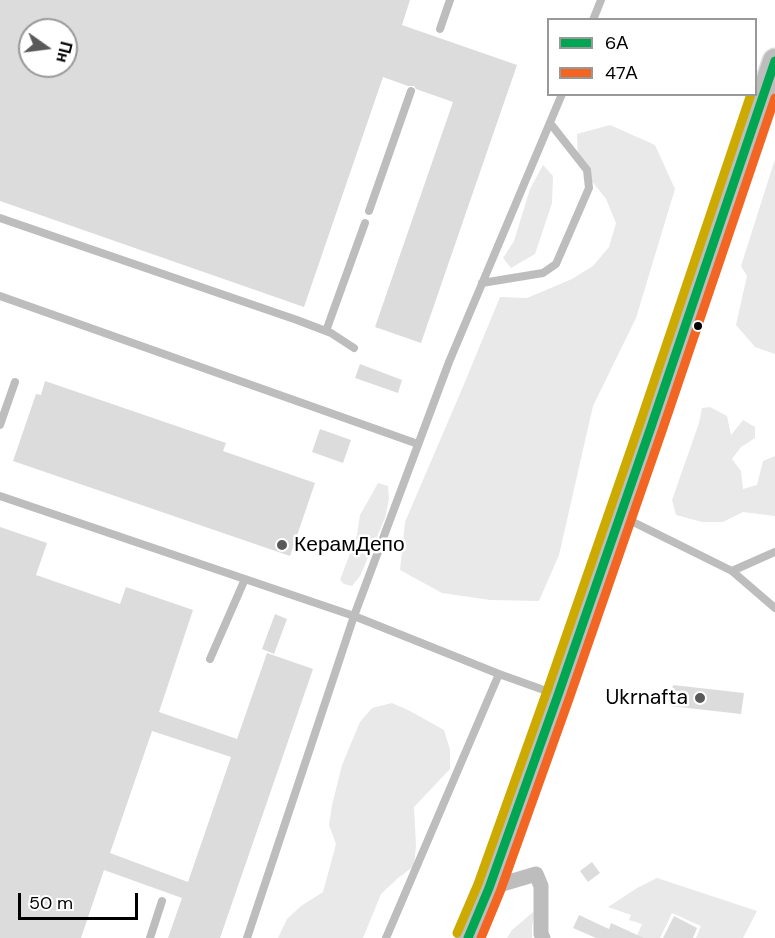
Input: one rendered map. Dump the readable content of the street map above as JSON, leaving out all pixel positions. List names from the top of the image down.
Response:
{
  "places": ["КерамДепо", "Ukrnafta"],
  "lines": ["transit line 6А", "transit line 47А"],
  "legend": ["6А", "47А"],
  "scale_bar": "50 m",
  "north": "right"
}
